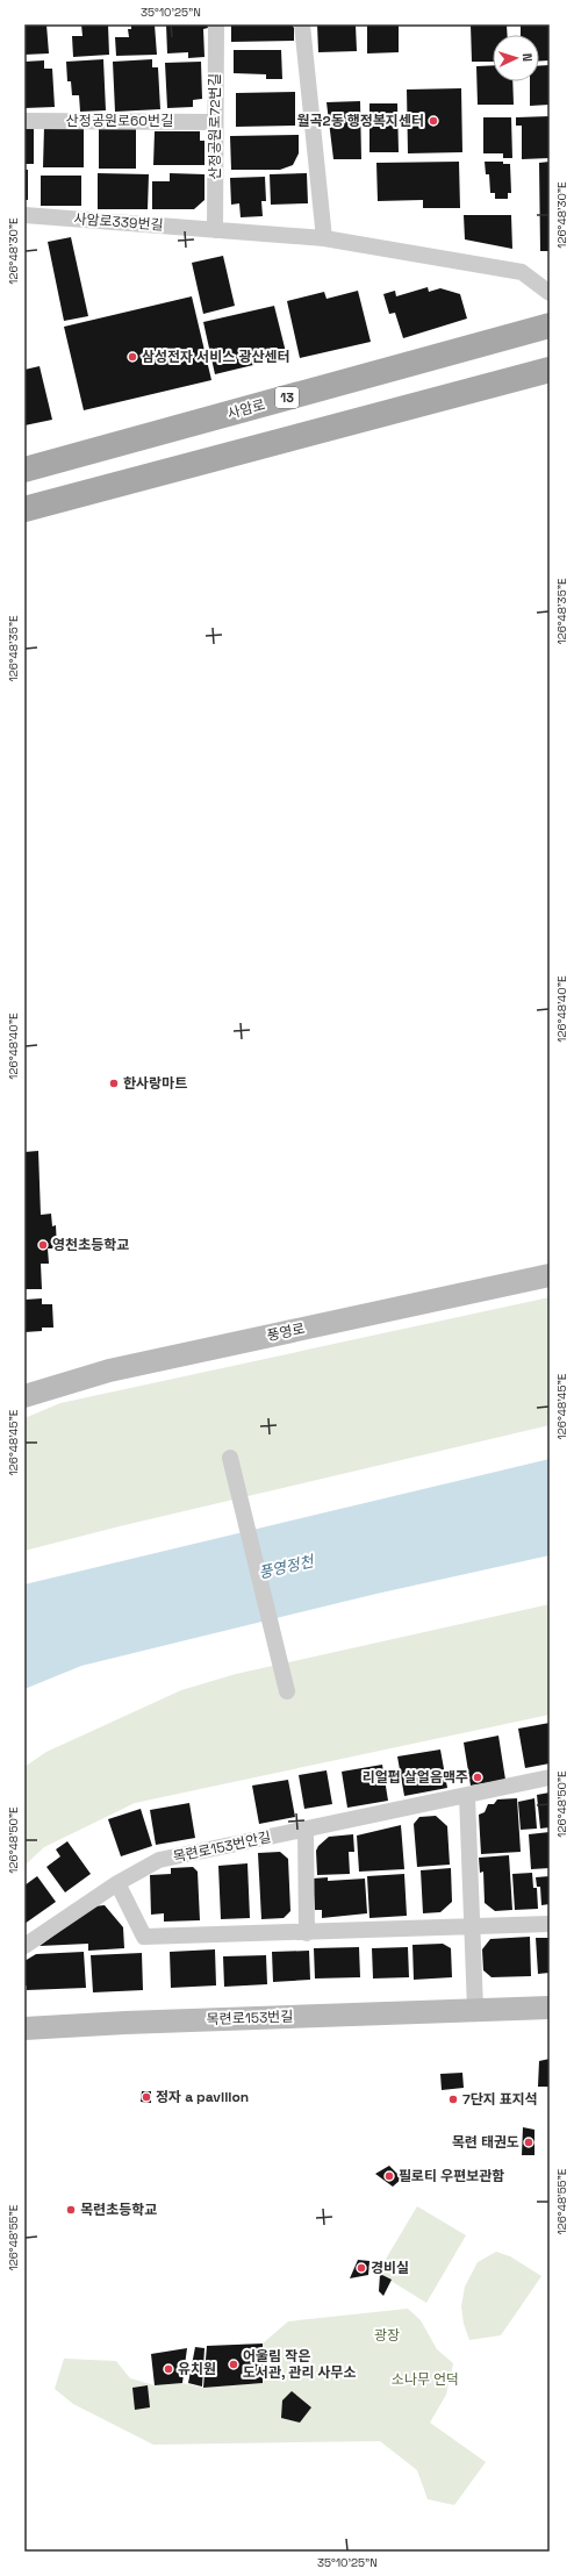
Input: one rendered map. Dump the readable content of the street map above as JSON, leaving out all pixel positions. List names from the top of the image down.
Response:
{
  "streets": {
    "main road": [
      "13",
      "사암로",
      "풍영로",
      "목련로153번길"
    ],
    "street": [
      "산정공원로60번길",
      "산정공원로72번길",
      "사암로339번길",
      "목련로153번안길"
    ]
  },
  "crossings": [
    ["산정공원로60번길", "산정공원로72번길"],
    ["산정공원로72번길", "사암로339번길"]
  ],
  "water": ["풍영정천"],
  "parks": ["광장", "소나무 언덕"],
  "places": [
    "월곡2동 행정복지센터",
    "삼성전자 서비스 광산센터",
    "한사랑마트",
    "영천초등학교",
    "리얼펍 살얼음맥주",
    "정자 a pavilion",
    "7단지 표지석",
    "목련 태권도",
    "필로티 우편보관함",
    "목련초등학교",
    "경비실",
    "어울림 작은 도서관, 관리 사무소",
    "유치원"
  ],
  "north": "right",
  "coordinates": [
    "35°10'25\"N",
    "126°48'30\"E",
    "126°48'35\"E",
    "126°48'40\"E",
    "126°48'45\"E",
    "126°48'50\"E",
    "126°48'55\"E"
  ]
}
